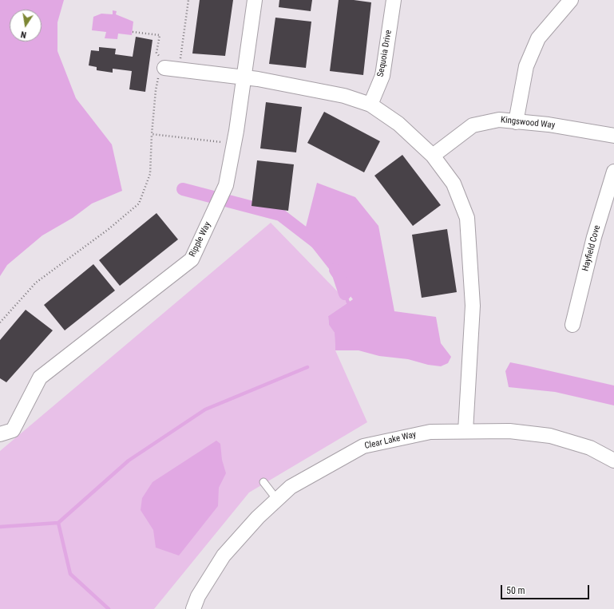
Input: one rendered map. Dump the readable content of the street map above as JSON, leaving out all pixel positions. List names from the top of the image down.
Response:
{
  "streets": {
    "street": [
      "Sequoia Drive",
      "Kingswood Way",
      "Ripple Way",
      "Hayfield Cove",
      "Clear Lake Way"
    ]
  },
  "scale_bar": "50 m",
  "north": "bottom"
}
